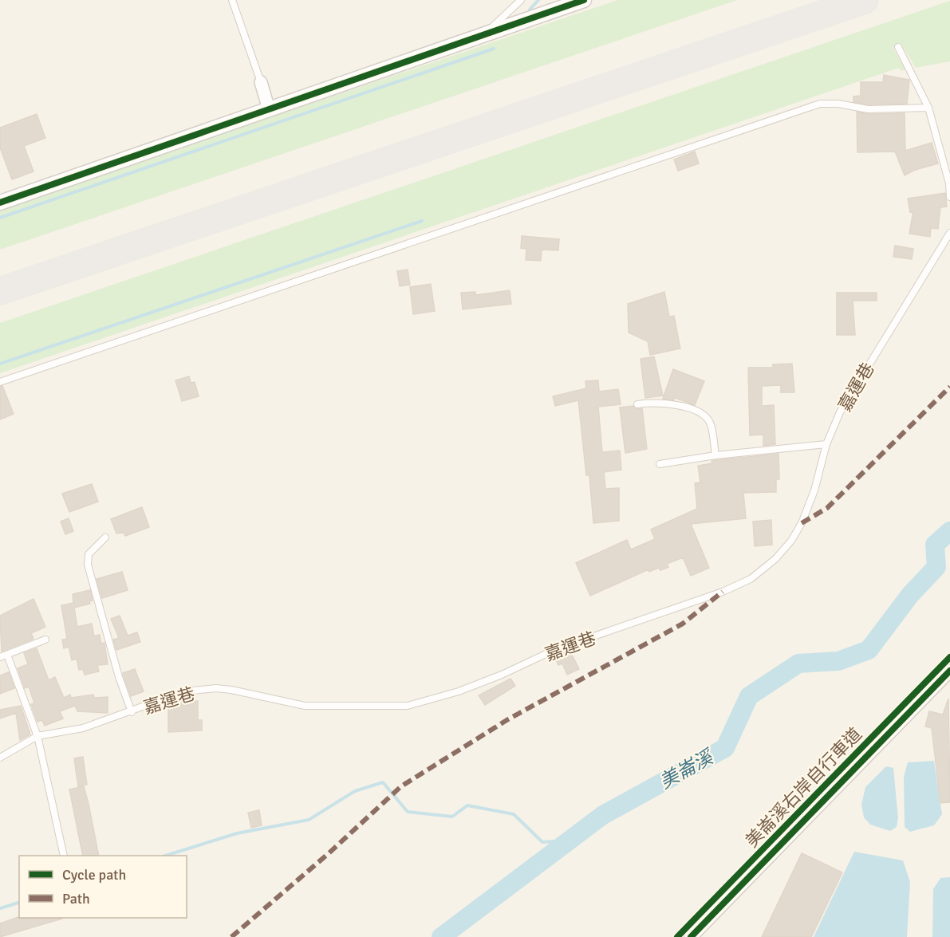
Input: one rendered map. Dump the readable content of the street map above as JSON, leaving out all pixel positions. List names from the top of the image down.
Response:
{
  "streets": {
    "lane": ["嘉運巷"],
    "cycle path": ["美崙溪右岸自行車道"]
  },
  "water": ["美崙溪"],
  "legend": ["Cycle path", "Path"]
}
